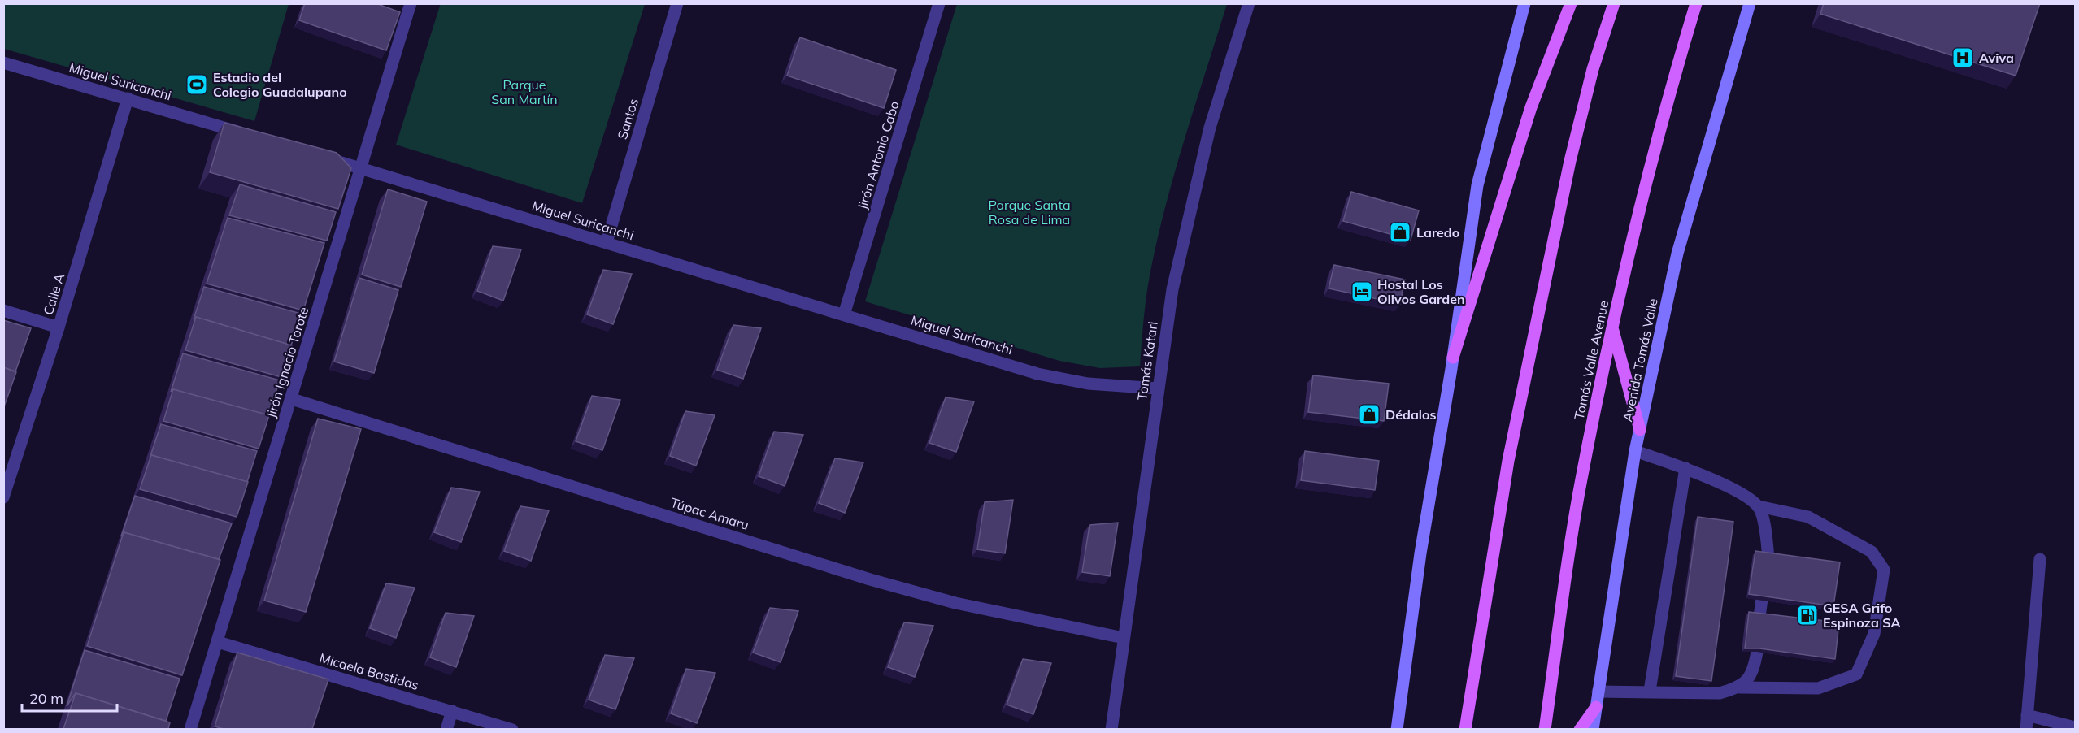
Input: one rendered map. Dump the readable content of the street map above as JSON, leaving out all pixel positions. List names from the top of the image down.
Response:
{
  "streets": {
    "main road": ["Tomás Valle Avenue", "Avenida Tomás Valle"],
    "street": [
      "Miguel Suricanchi",
      "Santos",
      "Jirón Antonio Cabo",
      "Calle A",
      "Tomás Katari",
      "Jirón Ignacio Torote",
      "Túpac Amaru",
      "Micaela Bastidas"
    ]
  },
  "crossings": [
    ["Miguel Suricanchi", "Santos"],
    ["Miguel Suricanchi", "Jirón Antonio Cabo"],
    ["Miguel Suricanchi", "Calle A"],
    ["Miguel Suricanchi", "Tomás Katari"],
    ["Miguel Suricanchi", "Jirón Ignacio Torote"],
    ["Tomás Katari", "Túpac Amaru"],
    ["Jirón Ignacio Torote", "Túpac Amaru"],
    ["Jirón Ignacio Torote", "Micaela Bastidas"]
  ],
  "parks": ["Parque San Martín", "Parque Santa Rosa de Lima"],
  "places": {
    "hospital": ["Aviva"],
    "sports": ["Estadio del Colegio Guadalupano"],
    "shop": ["Laredo", "Dédalos"],
    "hotel": ["Hostal Los Olivos Garden"],
    "fuel station": ["GESA Grifo Espinoza SA"]
  },
  "scale_bar": "20 m"
}
